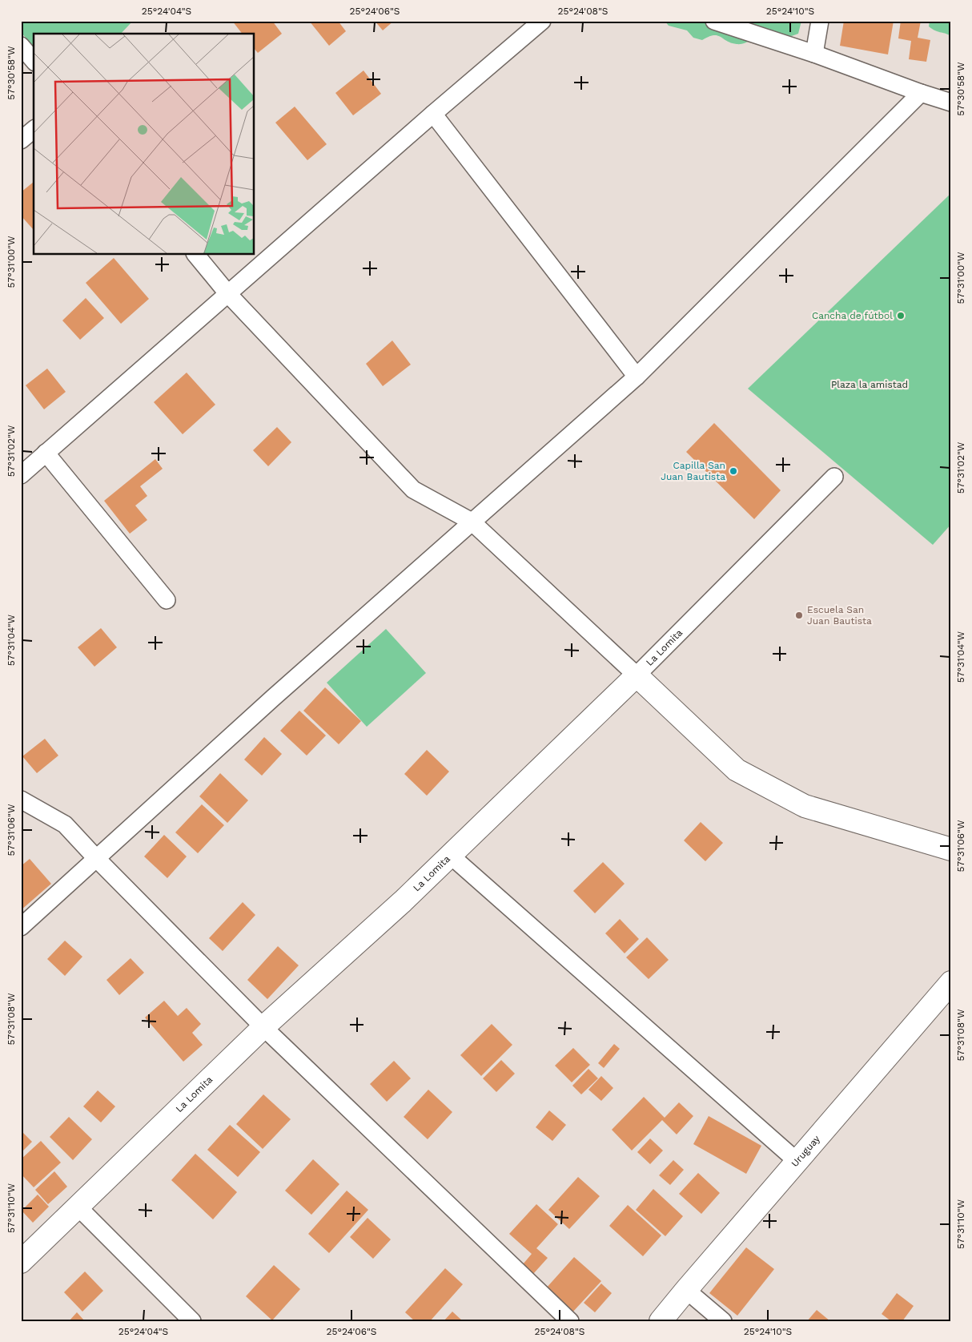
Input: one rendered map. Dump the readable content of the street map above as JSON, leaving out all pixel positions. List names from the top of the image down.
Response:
{
  "streets": {
    "street": ["La Lomita", "Uruguay"]
  },
  "parks": ["Plaza la amistad"],
  "places": ["Cancha de fútbol", "Capilla San Juan Bautista", "Escuela San Juan Bautista"],
  "coordinates": [
    "25°24'04\"S",
    "25°24'06\"S",
    "25°24'08\"S",
    "25°24'10\"S",
    "57°30'58\"W",
    "57°31'00\"W",
    "57°31'02\"W",
    "57°31'04\"W",
    "57°31'06\"W",
    "57°31'08\"W",
    "57°31'10\"W"
  ]
}
